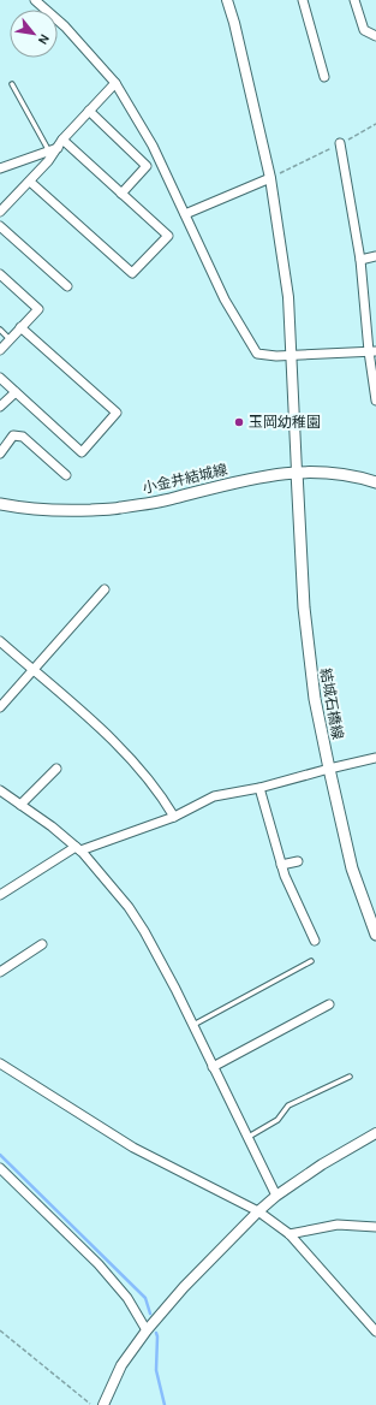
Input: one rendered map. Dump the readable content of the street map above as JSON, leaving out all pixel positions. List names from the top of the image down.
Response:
{
  "streets": {
    "main road": ["小金井結城線", "結城石橋線"]
  },
  "crossings": [
    ["小金井結城線", "結城石橋線"]
  ],
  "places": ["玉岡幼稚園"],
  "north": "bottom right"
}
